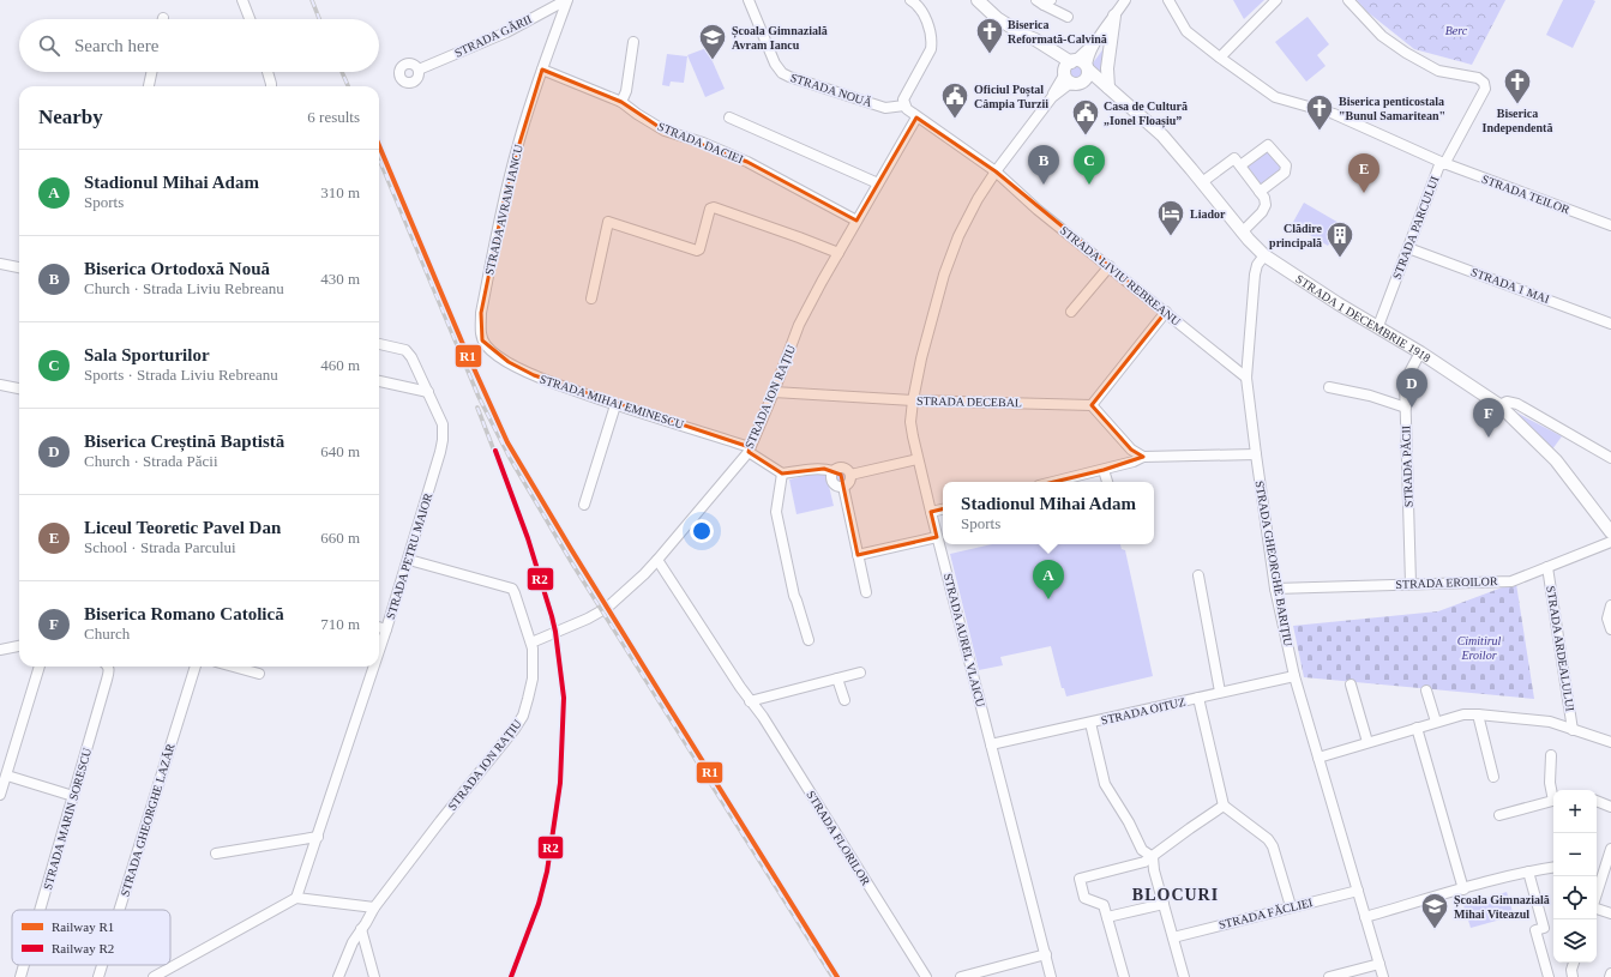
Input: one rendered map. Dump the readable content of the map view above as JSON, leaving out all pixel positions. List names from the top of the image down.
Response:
{
  "streets": {
    "main road": ["STRADA 1 DECEMBRIE 1918"],
    "street": [
      "STRADA GĂRII",
      "STRADA NOUĂ",
      "STRADA DACIEI",
      "STRADA TEILOR",
      "STRADA AVRAM IANCU",
      "STRADA PARCULUI",
      "STRADA LIVIU REBREANU",
      "STRADA 1 MAI",
      "STRADA ION RAȚIU",
      "STRADA MIHAI EMINESCU",
      "STRADA DECEBAL",
      "STRADA PĂCII",
      "STRADA PETRU MAIOR",
      "STRADA GHEORGHE BARIȚIU",
      "STRADA EROILOR",
      "STRADA AUREL VLAICU",
      "STRADA ARDEALULUI",
      "STRADA OITUZ",
      "STRADA MARIN SORESCU",
      "STRADA GHEORGHE LAZĂR",
      "STRADA FLORILOR",
      "STRADA FĂCLIEI"
    ]
  },
  "crossings": [
    ["STRADA GĂRII", "STRADA AVRAM IANCU"],
    ["STRADA NOUĂ", "STRADA LIVIU REBREANU"],
    ["STRADA DACIEI", "STRADA AVRAM IANCU"],
    ["STRADA DACIEI", "STRADA ION RAȚIU"],
    ["STRADA TEILOR", "STRADA PARCULUI"],
    ["STRADA AVRAM IANCU", "STRADA MIHAI EMINESCU"],
    ["STRADA PARCULUI", "STRADA 1 MAI"],
    ["STRADA PARCULUI", "STRADA 1 DECEMBRIE 1918"],
    ["STRADA LIVIU REBREANU", "STRADA ION RAȚIU"],
    ["STRADA LIVIU REBREANU", "STRADA GHEORGHE BARIȚIU"],
    ["STRADA LIVIU REBREANU", "STRADA AUREL VLAICU"],
    ["STRADA 1 DECEMBRIE 1918", "STRADA PĂCII"],
    ["STRADA 1 DECEMBRIE 1918", "STRADA GHEORGHE BARIȚIU"],
    ["STRADA ION RAȚIU", "STRADA MIHAI EMINESCU"],
    ["STRADA ION RAȚIU", "STRADA DECEBAL"],
    ["STRADA ION RAȚIU", "STRADA FLORILOR"],
    ["STRADA DECEBAL", "STRADA AUREL VLAICU"],
    ["STRADA PĂCII", "STRADA EROILOR"],
    ["STRADA GHEORGHE BARIȚIU", "STRADA EROILOR"],
    ["STRADA GHEORGHE BARIȚIU", "STRADA OITUZ"],
    ["STRADA GHEORGHE BARIȚIU", "STRADA FĂCLIEI"],
    ["STRADA EROILOR", "STRADA ARDEALULUI"],
    ["STRADA AUREL VLAICU", "STRADA OITUZ"]
  ],
  "districts": ["BLOCURI"],
  "parks": ["Berc", "Cimitirul Eroilor"],
  "places": {
    "church": ["Biserica Reformată-Calvină", "Biserica Independentă", "Biserica penticostala \"Bunul Samaritean\""],
    "school or university": ["Școala Gimnazială Avram Iancu", "Școala Gimnazială Mihai Viteazul"],
    "public building": ["Oficiul Poștal Câmpia Turzii", "Casa de Cultură „Ionel Floașiu”"],
    "hotel": ["Liador"],
    "building": ["Clădire principală"]
  },
  "lines": ["rail line R1", "rail line R2"],
  "legend": ["Railway R1", "Railway R2"],
  "page": {
    "search": "Search here",
    "heading": ["Nearby", "6 results"],
    "pins": [
      "B",
      "C",
      "E",
      "D",
      "F",
      "A"
    ],
    "list": [
      {
        "mark": "A",
        "name": "Stadionul Mihai Adam",
        "note": "Sports",
        "value": "310 m"
      },
      {
        "mark": "B",
        "name": "Biserica Ortodoxă Nouă",
        "note": "Church · Strada Liviu Rebreanu",
        "value": "430 m"
      },
      {
        "mark": "C",
        "name": "Sala Sporturilor",
        "note": "Sports · Strada Liviu Rebreanu",
        "value": "460 m"
      },
      {
        "mark": "D",
        "name": "Biserica Creștină Baptistă",
        "note": "Church · Strada Păcii",
        "value": "640 m"
      },
      {
        "mark": "E",
        "name": "Liceul Teoretic Pavel Dan",
        "note": "School · Strada Parcului",
        "value": "660 m"
      },
      {
        "mark": "F",
        "name": "Biserica Romano Catolică",
        "note": "Church",
        "value": "710 m"
      }
    ],
    "popup": ["Stadionul Mihai Adam", "Sports"],
    "map_buttons": ["+", "−"]
  }
}
